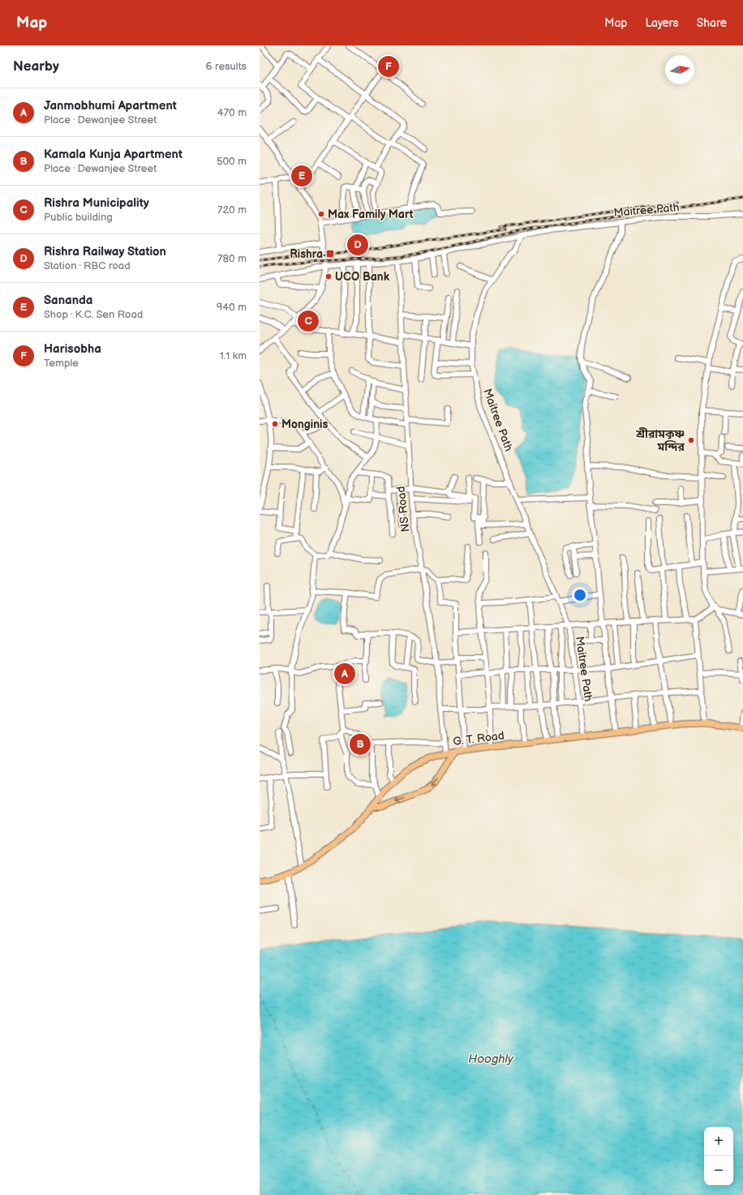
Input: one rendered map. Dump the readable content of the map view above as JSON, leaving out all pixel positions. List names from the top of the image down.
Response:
{
  "streets": {
    "main road": ["G. T. Road"],
    "street": ["Maitree Path", "NS Road"]
  },
  "crossings": [
    ["Maitree Path", "G. T. Road"],
    ["NS Road", "G. T. Road"]
  ],
  "water": ["Hooghly"],
  "places": {
    "other": [
      "Max Family Mart",
      "UCO Bank",
      "Monginis",
      "শ্রীরামকৃষ্ণ মন্দির"
    ],
    "transit": ["Rishra"]
  },
  "north": "right",
  "page": {
    "header": "Map",
    "nav": ["Map", "Layers", "Share"],
    "heading": ["Nearby", "6 results"],
    "pins": [
      "F",
      "E",
      "D",
      "C",
      "A",
      "B"
    ],
    "list": [
      {
        "mark": "A",
        "name": "Janmobhumi Apartment",
        "note": "Place · Dewanjee Street",
        "value": "470 m"
      },
      {
        "mark": "B",
        "name": "Kamala Kunja Apartment",
        "note": "Place · Dewanjee Street",
        "value": "500 m"
      },
      {
        "mark": "C",
        "name": "Rishra Municipality",
        "note": "Public building",
        "value": "720 m"
      },
      {
        "mark": "D",
        "name": "Rishra Railway Station",
        "note": "Station · RBC road",
        "value": "780 m"
      },
      {
        "mark": "E",
        "name": "Sananda",
        "note": "Shop · K.C. Sen Road",
        "value": "940 m"
      },
      {
        "mark": "F",
        "name": "Harisobha",
        "note": "Temple",
        "value": "1.1 km"
      }
    ],
    "map_buttons": ["+", "−"]
  }
}
